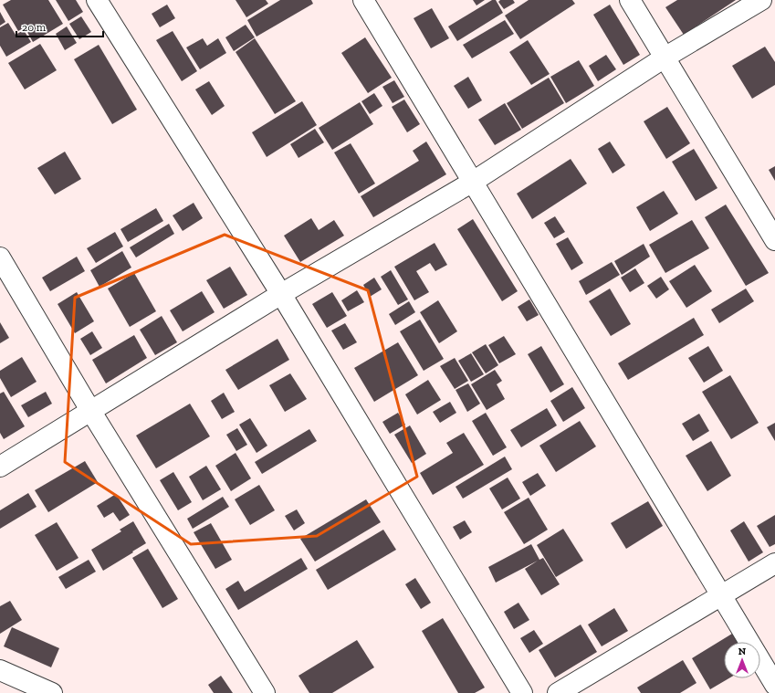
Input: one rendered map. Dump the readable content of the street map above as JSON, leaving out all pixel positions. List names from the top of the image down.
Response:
{
  "scale_bar": "20 m",
  "north": "top"
}
